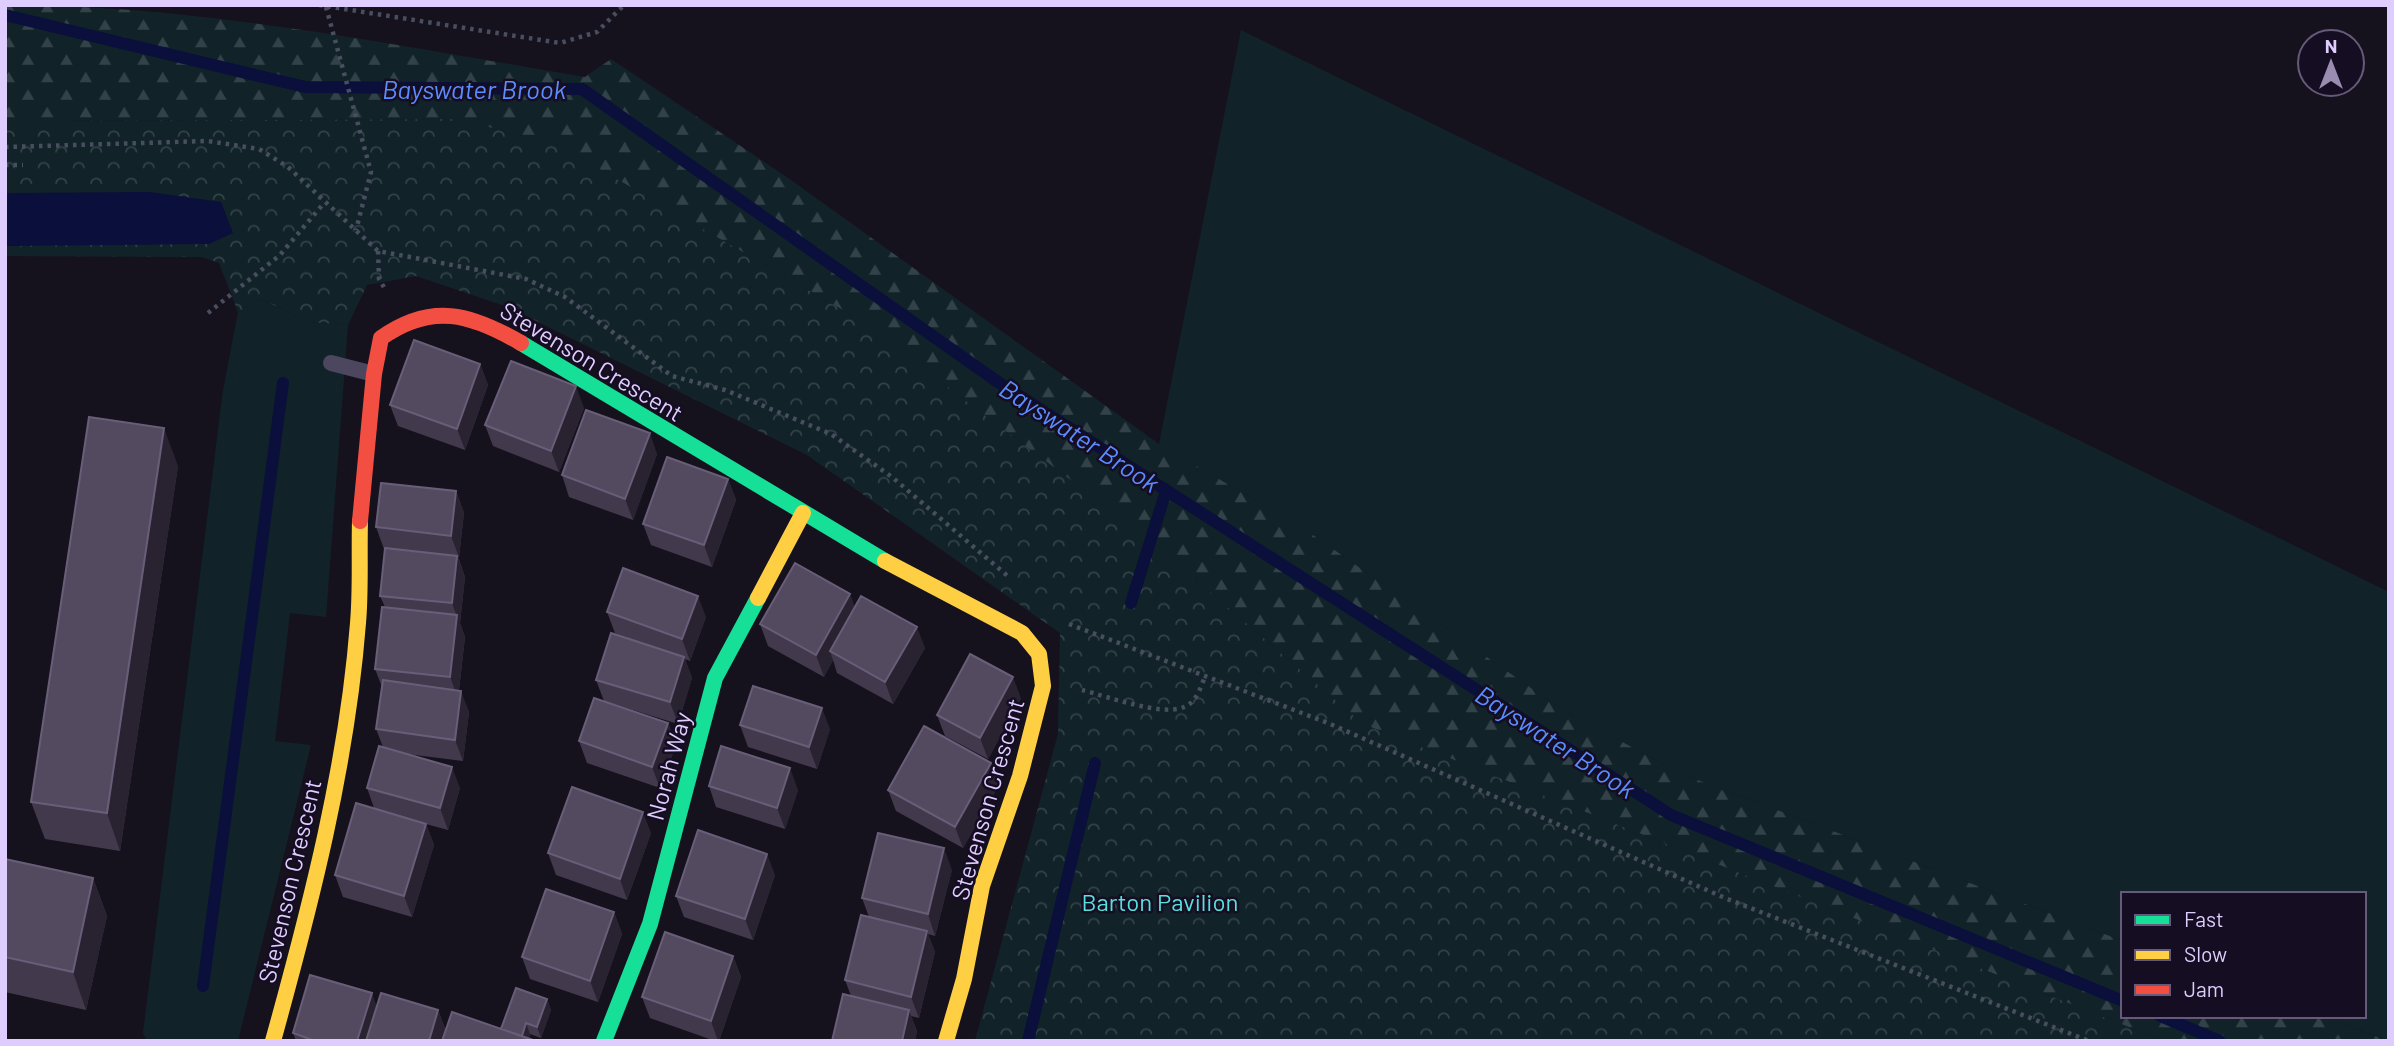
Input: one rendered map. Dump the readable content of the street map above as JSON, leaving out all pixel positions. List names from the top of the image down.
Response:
{
  "streets": {
    "street": ["Stevenson Crescent", "Norah Way"]
  },
  "crossings": [
    ["Stevenson Crescent", "Norah Way"]
  ],
  "water": ["Bayswater Brook"],
  "parks": ["Barton Pavilion"],
  "legend": ["Fast", "Slow", "Jam"],
  "north": "top"
}
